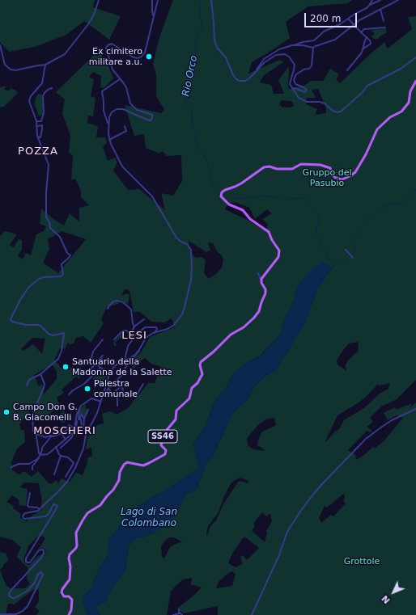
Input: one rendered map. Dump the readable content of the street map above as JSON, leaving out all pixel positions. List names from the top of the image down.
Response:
{
  "streets": {
    "main road": ["SS46"]
  },
  "districts": ["POZZA", "LESI", "MOSCHERI"],
  "water": ["Rio Orco", "Lago di San Colombano"],
  "parks": ["Gruppo del Pasubio", "Grottole"],
  "places": [
    "Ex cimitero militare a.u.",
    "Santuario della Madonna de la Salette",
    "Palestra comunale",
    "Campo Don G. B. Giacomelli"
  ],
  "scale_bar": "200 m",
  "north": "bottom left"
}
